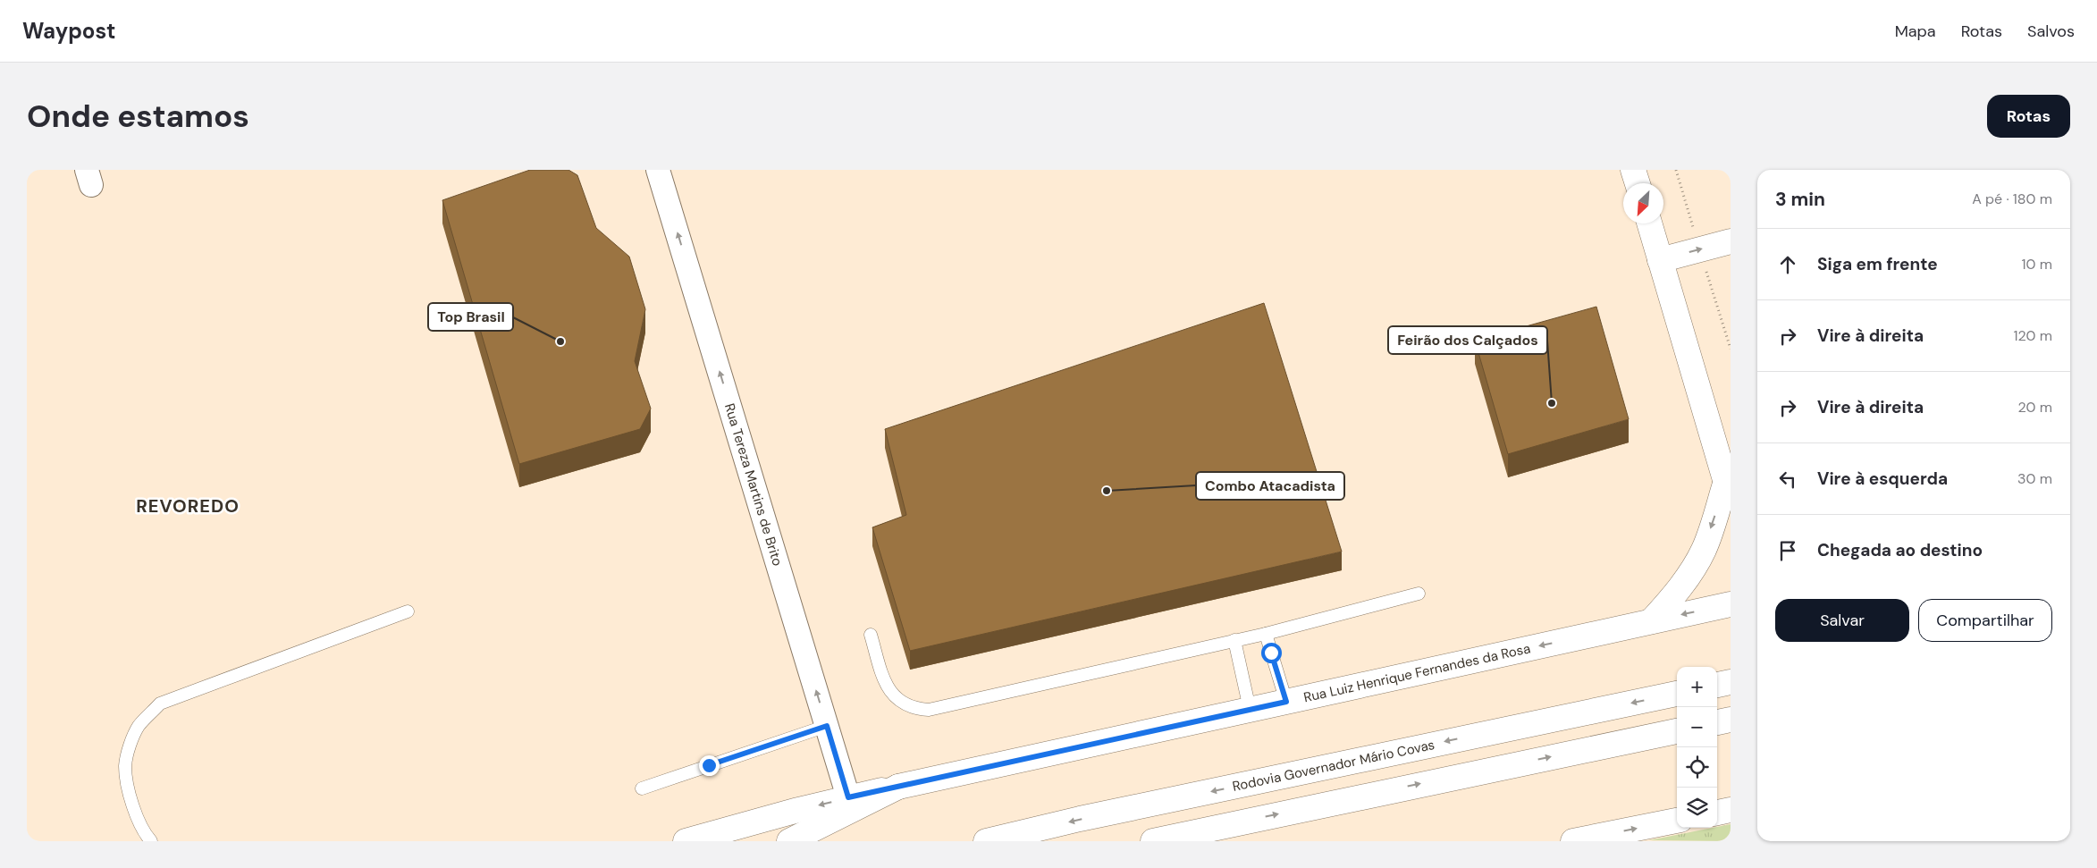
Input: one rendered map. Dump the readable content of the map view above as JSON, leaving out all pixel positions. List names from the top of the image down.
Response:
{
  "streets": {
    "main road": ["Rua Luiz Henrique Fernandes da Rosa", "Rodovia Governador Mário Covas"],
    "street": ["Rua Tereza Martins de Brito"]
  },
  "crossings": [
    ["Rua Tereza Martins de Brito", "Rua Luiz Henrique Fernandes da Rosa"]
  ],
  "one_way": ["Rua Tereza Martins de Brito"],
  "districts": ["REVOREDO"],
  "places": ["Top Brasil", "Feirão dos Calçados", "Combo Atacadista"],
  "north": "bottom left",
  "page": {
    "header": "Waypost",
    "nav": ["Mapa", "Rotas", "Salvos"],
    "buttons": [
      "Rotas",
      ["Salvar", "Compartilhar"]
    ],
    "title": "Onde estamos",
    "heading": ["3 min", "A pé · 180 m"],
    "list": [
      ["Siga em frente", "10 m"],
      ["Vire à direita", "120 m"],
      ["Vire à direita", "20 m"],
      ["Vire à esquerda", "30 m"],
      "Chegada ao destino"
    ],
    "map_buttons": ["+", "−"]
  }
}
